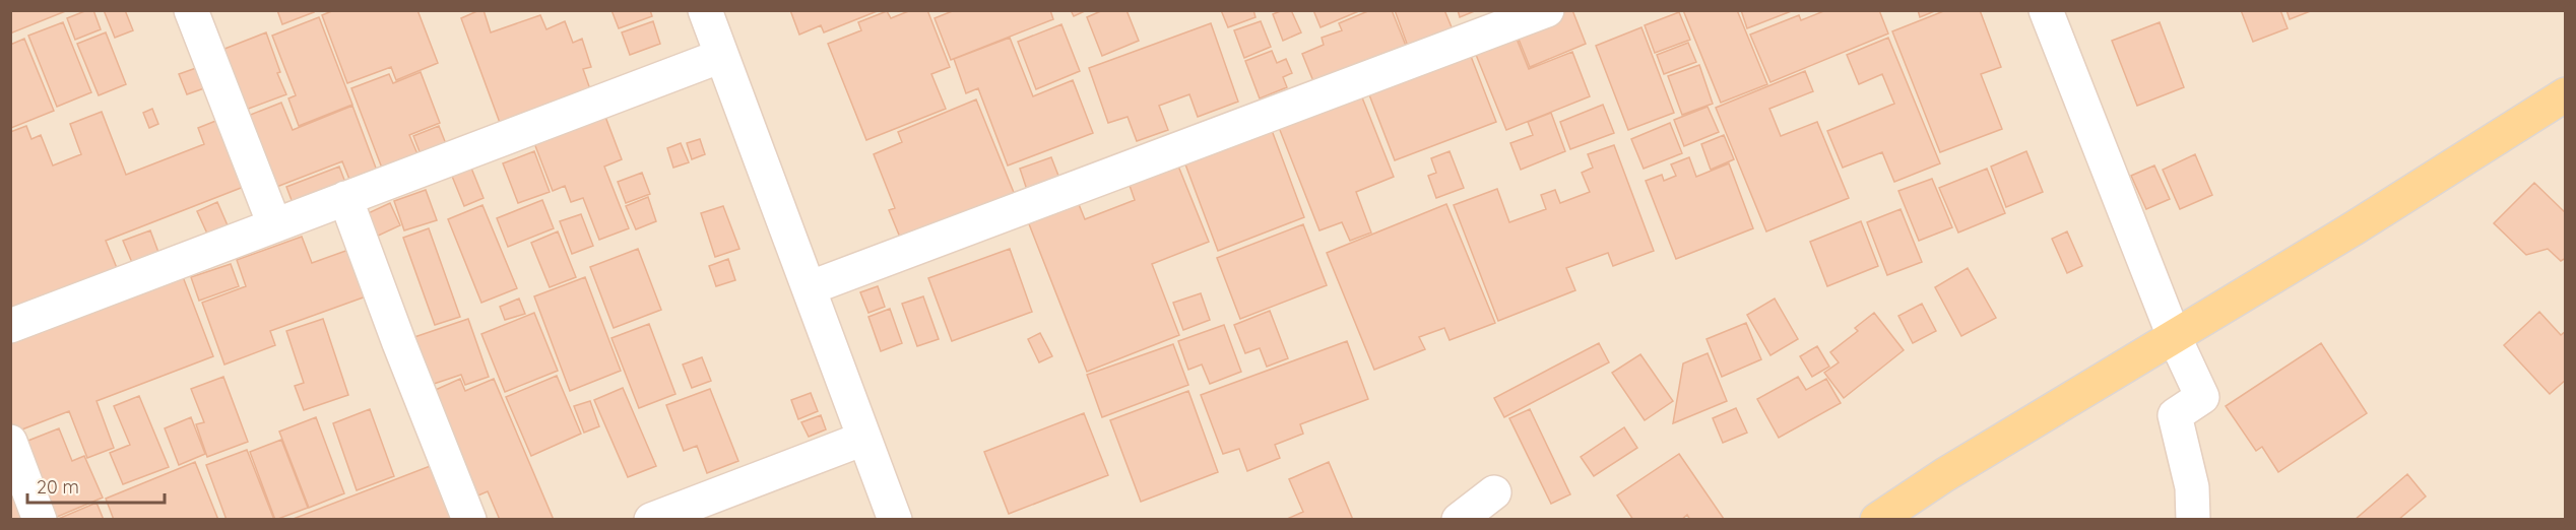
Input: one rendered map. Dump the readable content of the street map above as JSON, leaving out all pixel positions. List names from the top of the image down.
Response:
{
  "scale_bar": "20 m"
}
